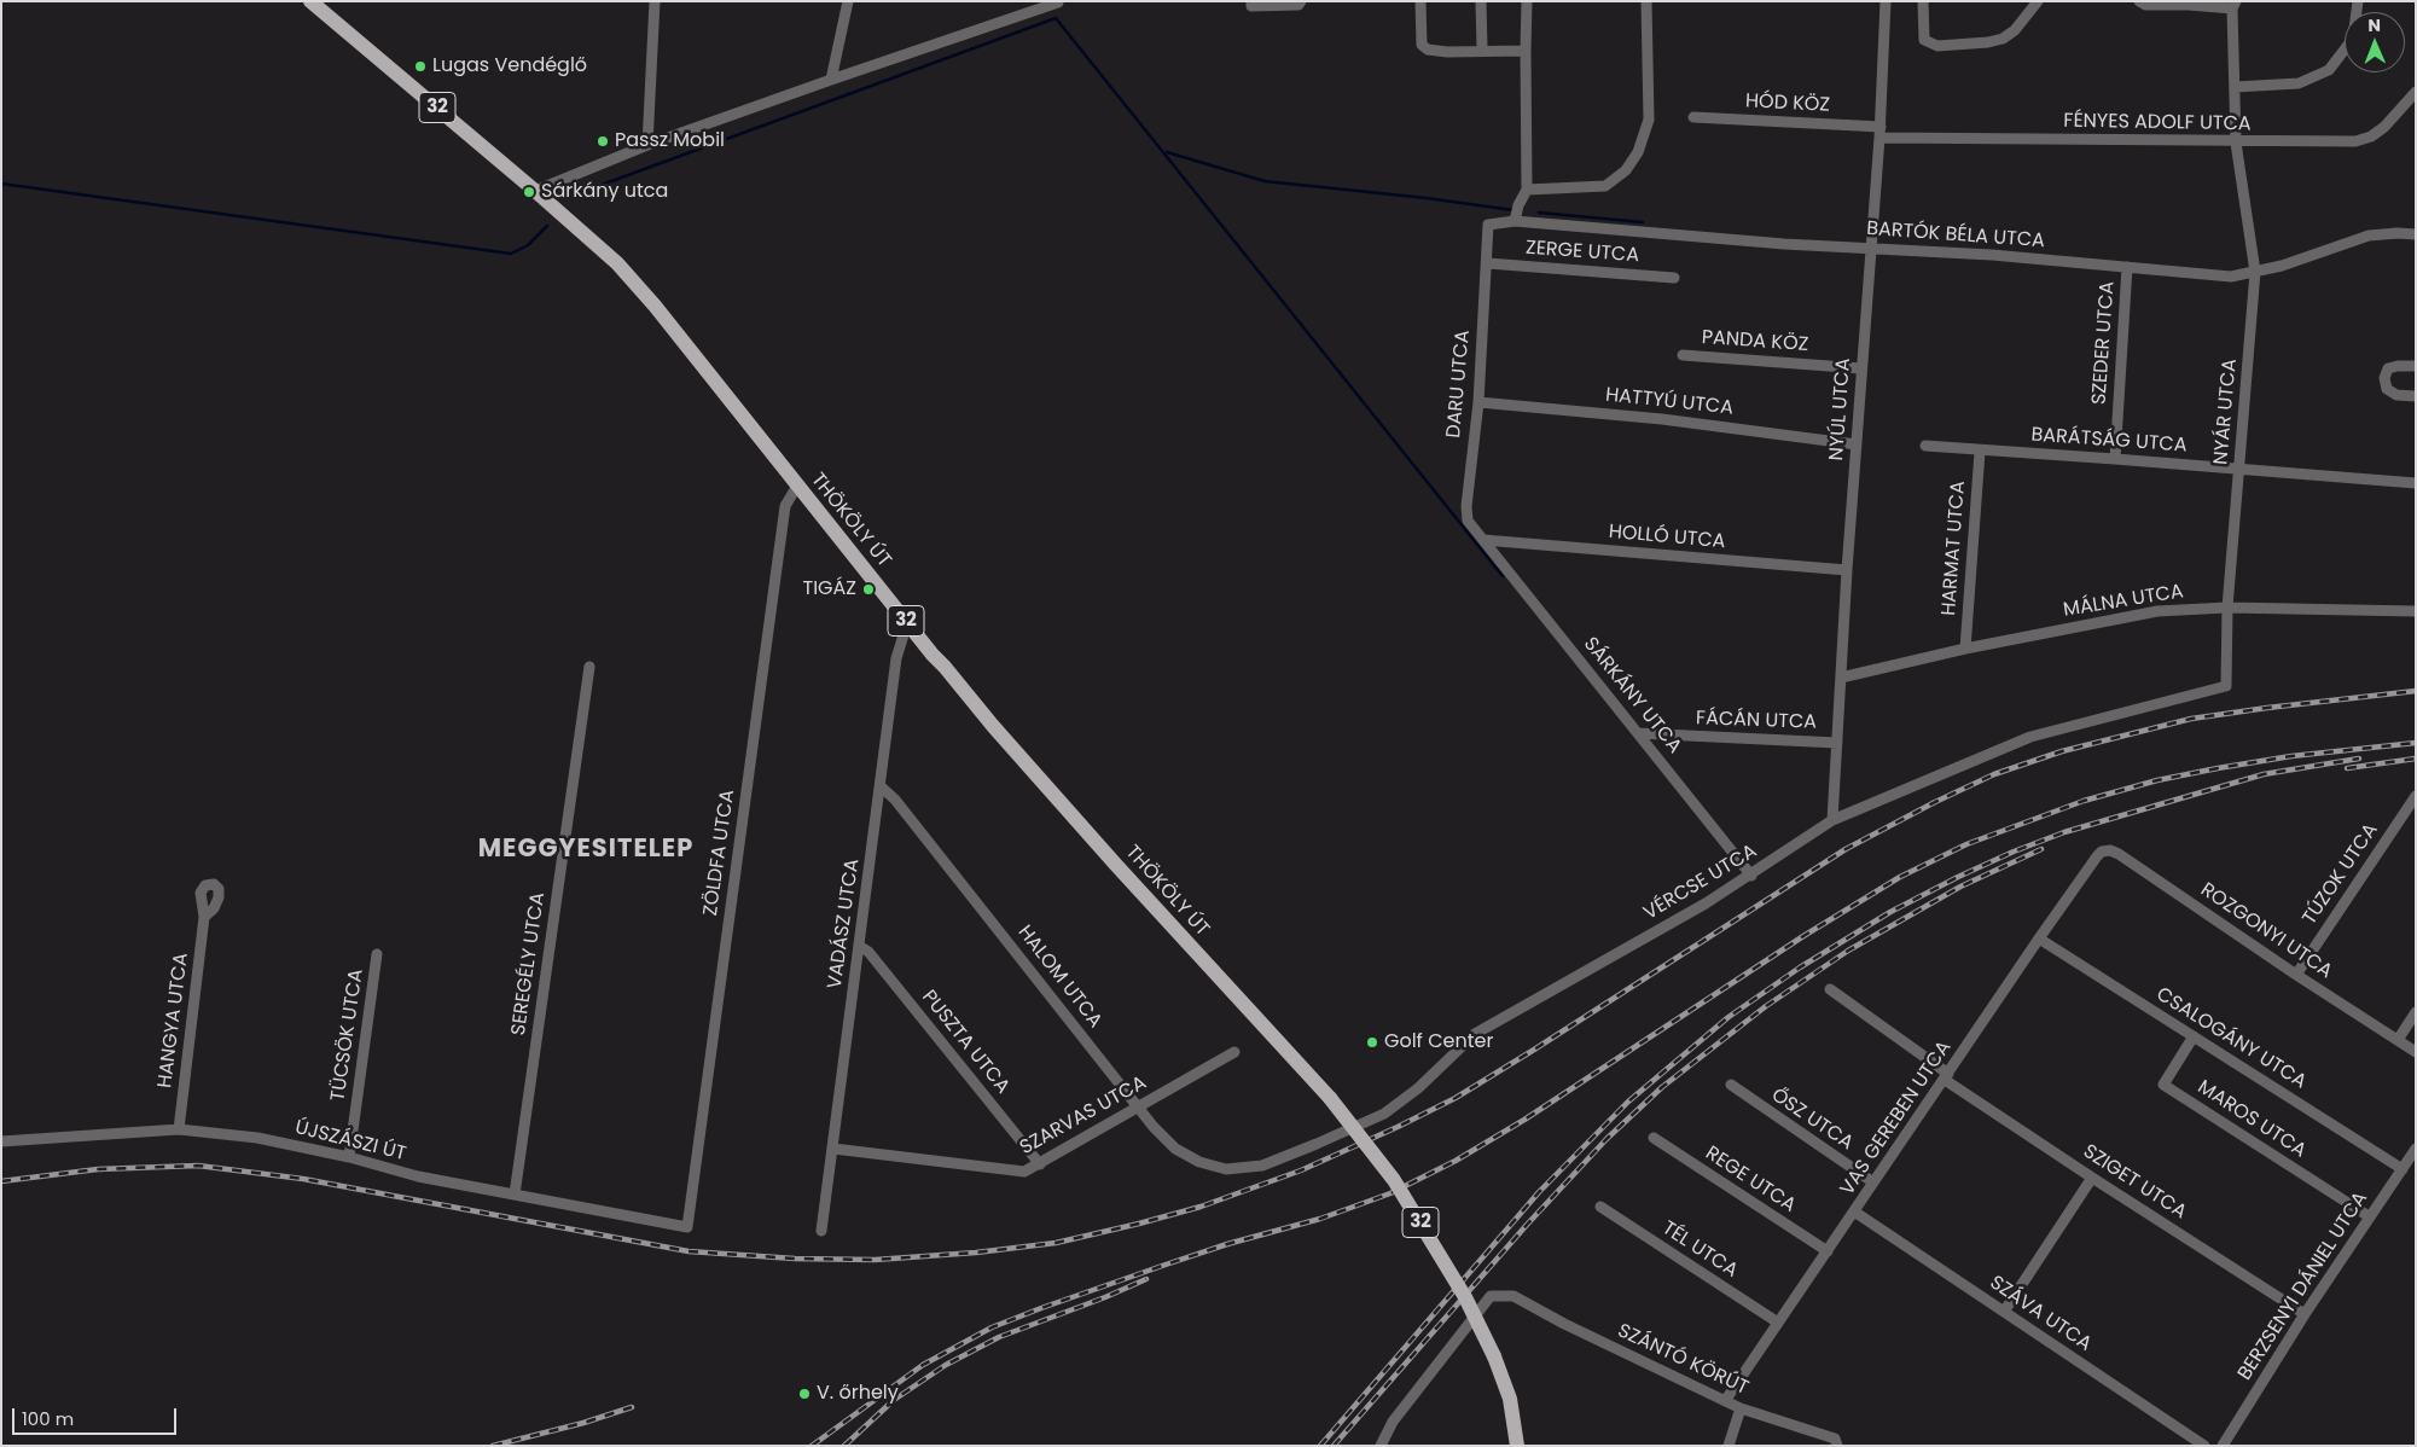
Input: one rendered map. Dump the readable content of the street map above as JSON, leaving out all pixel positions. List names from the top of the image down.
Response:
{
  "streets": {
    "main road": ["32", "THÖKÖLY ÚT"],
    "street": [
      "HÓD KÖZ",
      "FÉNYES ADOLF UTCA",
      "BARTÓK BÉLA UTCA",
      "ZERGE UTCA",
      "PANDA KÖZ",
      "SZEDER UTCA",
      "DARU UTCA",
      "HATTYÚ UTCA",
      "NYÚL UTCA",
      "NYÁR UTCA",
      "BARÁTSÁG UTCA",
      "HOLLÓ UTCA",
      "HARMAT UTCA",
      "MÁLNA UTCA",
      "SÁRKÁNY UTCA",
      "FÁCÁN UTCA",
      "ZÖLDFA UTCA",
      "TÚZOK UTCA",
      "VÉRCSE UTCA",
      "VADÁSZ UTCA",
      "ROZGONYI UTCA",
      "SEREGÉLY UTCA",
      "HALOM UTCA",
      "HANGYA UTCA",
      "TÜCSÖK UTCA",
      "CSALOGÁNY UTCA",
      "PUSZTA UTCA",
      "SZARVAS UTCA",
      "VAS GEREBEN UTCA",
      "ŐSZ UTCA",
      "MAROS UTCA",
      "ÚJSZÁSZI ÚT",
      "REGE UTCA",
      "SZIGET UTCA",
      "TÉL UTCA",
      "BERZSENYI DÁNIEL UTCA",
      "SZÁVA UTCA",
      "SZÁNTÓ KÖRÚT"
    ]
  },
  "crossings": [
    ["HÓD KÖZ", "FÉNYES ADOLF UTCA"],
    ["HÓD KÖZ", "NYÚL UTCA"],
    ["FÉNYES ADOLF UTCA", "NYÚL UTCA"],
    ["FÉNYES ADOLF UTCA", "NYÁR UTCA"],
    ["BARTÓK BÉLA UTCA", "SZEDER UTCA"],
    ["BARTÓK BÉLA UTCA", "DARU UTCA"],
    ["BARTÓK BÉLA UTCA", "NYÚL UTCA"],
    ["BARTÓK BÉLA UTCA", "NYÁR UTCA"],
    ["ZERGE UTCA", "DARU UTCA"],
    ["PANDA KÖZ", "NYÚL UTCA"],
    ["SZEDER UTCA", "BARÁTSÁG UTCA"],
    ["DARU UTCA", "HATTYÚ UTCA"],
    ["DARU UTCA", "HOLLÓ UTCA"],
    ["DARU UTCA", "SÁRKÁNY UTCA"],
    ["HATTYÚ UTCA", "NYÚL UTCA"],
    ["NYÚL UTCA", "HOLLÓ UTCA"],
    ["NYÚL UTCA", "MÁLNA UTCA"],
    ["NYÚL UTCA", "FÁCÁN UTCA"],
    ["NYÚL UTCA", "VÉRCSE UTCA"],
    ["NYÁR UTCA", "BARÁTSÁG UTCA"],
    ["NYÁR UTCA", "MÁLNA UTCA"],
    ["NYÁR UTCA", "VÉRCSE UTCA"],
    ["BARÁTSÁG UTCA", "HARMAT UTCA"],
    ["THÖKÖLY ÚT", "ZÖLDFA UTCA"],
    ["THÖKÖLY ÚT", "VADÁSZ UTCA"],
    ["HOLLÓ UTCA", "SÁRKÁNY UTCA"],
    ["HARMAT UTCA", "MÁLNA UTCA"],
    ["SÁRKÁNY UTCA", "FÁCÁN UTCA"],
    ["SÁRKÁNY UTCA", "VÉRCSE UTCA"],
    ["ZÖLDFA UTCA", "ÚJSZÁSZI ÚT"],
    ["TÚZOK UTCA", "ROZGONYI UTCA"],
    ["VÉRCSE UTCA", "HALOM UTCA"],
    ["VADÁSZ UTCA", "HALOM UTCA"],
    ["VADÁSZ UTCA", "PUSZTA UTCA"],
    ["VADÁSZ UTCA", "SZARVAS UTCA"],
    ["ROZGONYI UTCA", "VAS GEREBEN UTCA"],
    ["SEREGÉLY UTCA", "ÚJSZÁSZI ÚT"],
    ["HALOM UTCA", "SZARVAS UTCA"],
    ["HANGYA UTCA", "ÚJSZÁSZI ÚT"],
    ["TÜCSÖK UTCA", "ÚJSZÁSZI ÚT"],
    ["CSALOGÁNY UTCA", "VAS GEREBEN UTCA"],
    ["CSALOGÁNY UTCA", "MAROS UTCA"],
    ["CSALOGÁNY UTCA", "BERZSENYI DÁNIEL UTCA"],
    ["PUSZTA UTCA", "SZARVAS UTCA"],
    ["VAS GEREBEN UTCA", "ŐSZ UTCA"],
    ["VAS GEREBEN UTCA", "REGE UTCA"],
    ["VAS GEREBEN UTCA", "SZIGET UTCA"],
    ["VAS GEREBEN UTCA", "TÉL UTCA"],
    ["VAS GEREBEN UTCA", "SZÁVA UTCA"],
    ["VAS GEREBEN UTCA", "SZÁNTÓ KÖRÚT"],
    ["MAROS UTCA", "BERZSENYI DÁNIEL UTCA"],
    ["SZIGET UTCA", "BERZSENYI DÁNIEL UTCA"]
  ],
  "districts": ["MEGGYESITELEP"],
  "places": [
    "Lugas Vendéglő",
    "Passz Mobil",
    "Sárkány utca",
    "TIGÁZ",
    "Golf Center",
    "V. őrhely"
  ],
  "scale_bar": "100 m",
  "north": "top"
}
